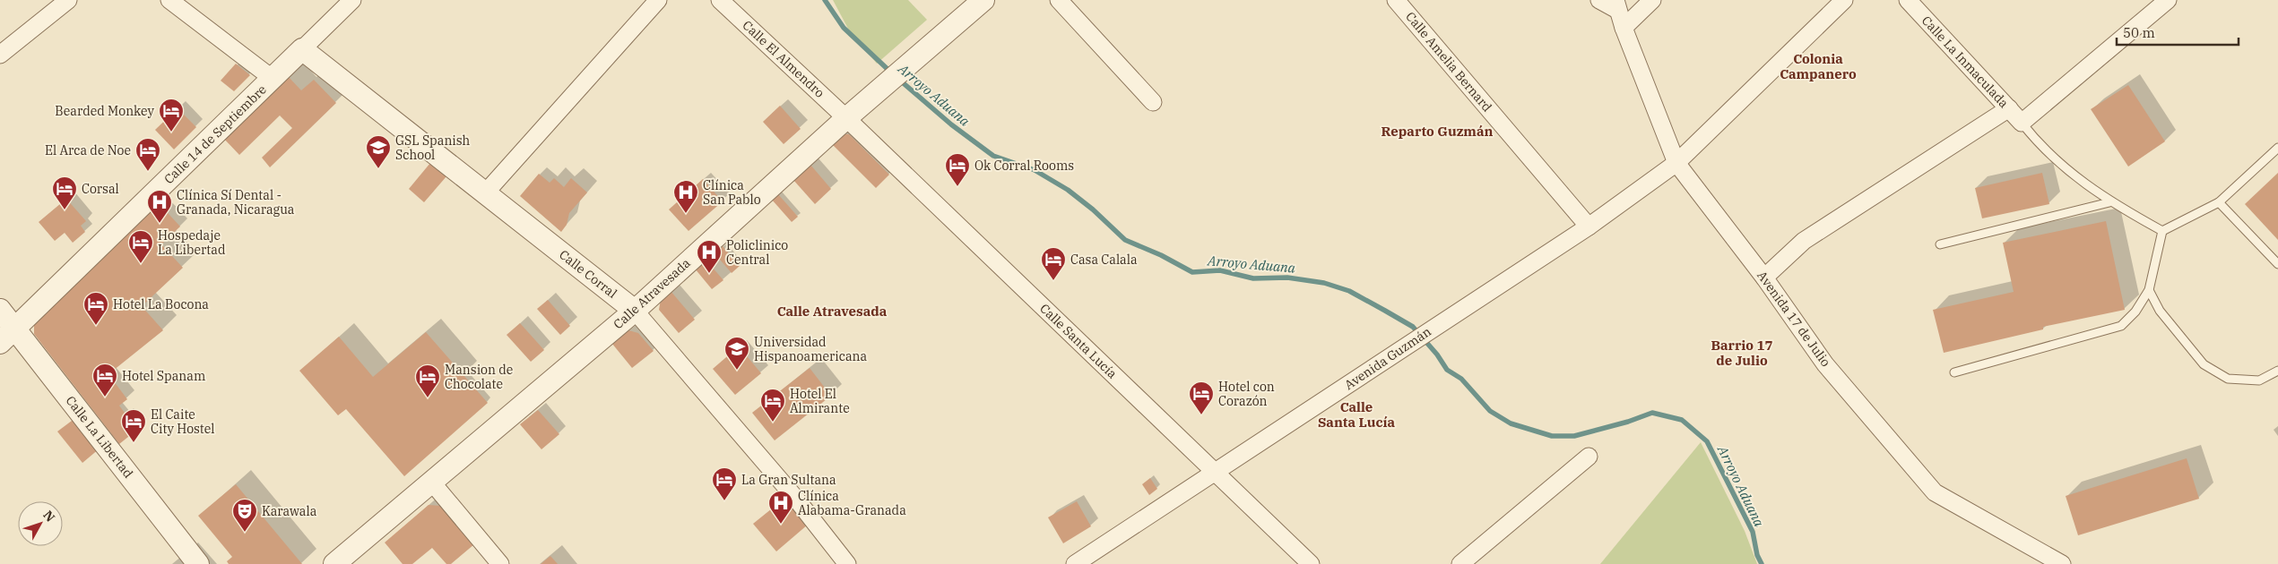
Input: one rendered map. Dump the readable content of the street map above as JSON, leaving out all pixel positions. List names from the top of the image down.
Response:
{
  "streets": {
    "street": [
      "Calle El Almendro",
      "Calle Amelia Bernard",
      "Calle La Inmaculada",
      "Calle 14 de Septiembre",
      "Calle Corral",
      "Calle Atravesada",
      "Avenida 17 de Julio",
      "Calle Santa Lucía",
      "Avenida Guzmán",
      "Calle La Libertad"
    ]
  },
  "crossings": [
    ["Calle El Almendro", "Calle Atravesada"],
    ["Calle El Almendro", "Calle Santa Lucía"],
    ["Calle Amelia Bernard", "Avenida Guzmán"],
    ["Calle 14 de Septiembre", "Calle Corral"],
    ["Calle 14 de Septiembre", "Calle La Libertad"],
    ["Calle Corral", "Calle Atravesada"],
    ["Calle Atravesada", "Calle Santa Lucía"],
    ["Avenida 17 de Julio", "Avenida Guzmán"],
    ["Calle Santa Lucía", "Avenida Guzmán"]
  ],
  "districts": [
    "Colonia Campanero",
    "Reparto Guzmán",
    "Calle Atravesada",
    "Barrio 17 de Julio",
    "Calle Santa Lucía"
  ],
  "water": ["Arroyo Aduana"],
  "places": {
    "hotel": [
      "Bearded Monkey",
      "El Arca de Noe",
      "Ok Corral Rooms",
      "Corsal",
      "Hospedaje La Libertad",
      "Casa Calala",
      "Hotel La Bocona",
      "Hotel Spanam",
      "Mansion de Chocolate",
      "Hotel con Corazón",
      "Hotel El Almirante",
      "El Caite City Hostel",
      "La Gran Sultana"
    ],
    "school or university": ["GSL Spanish School", "Universidad Hispanoamericana"],
    "hospital": [
      "Clínica San Pablo",
      "Clínica Sí Dental - Granada, Nicaragua",
      "Policlinico Central",
      "Clínica Alabama-Granada"
    ],
    "theatre": ["Karawala"]
  },
  "scale_bar": "50 m",
  "north": "top right"
}
